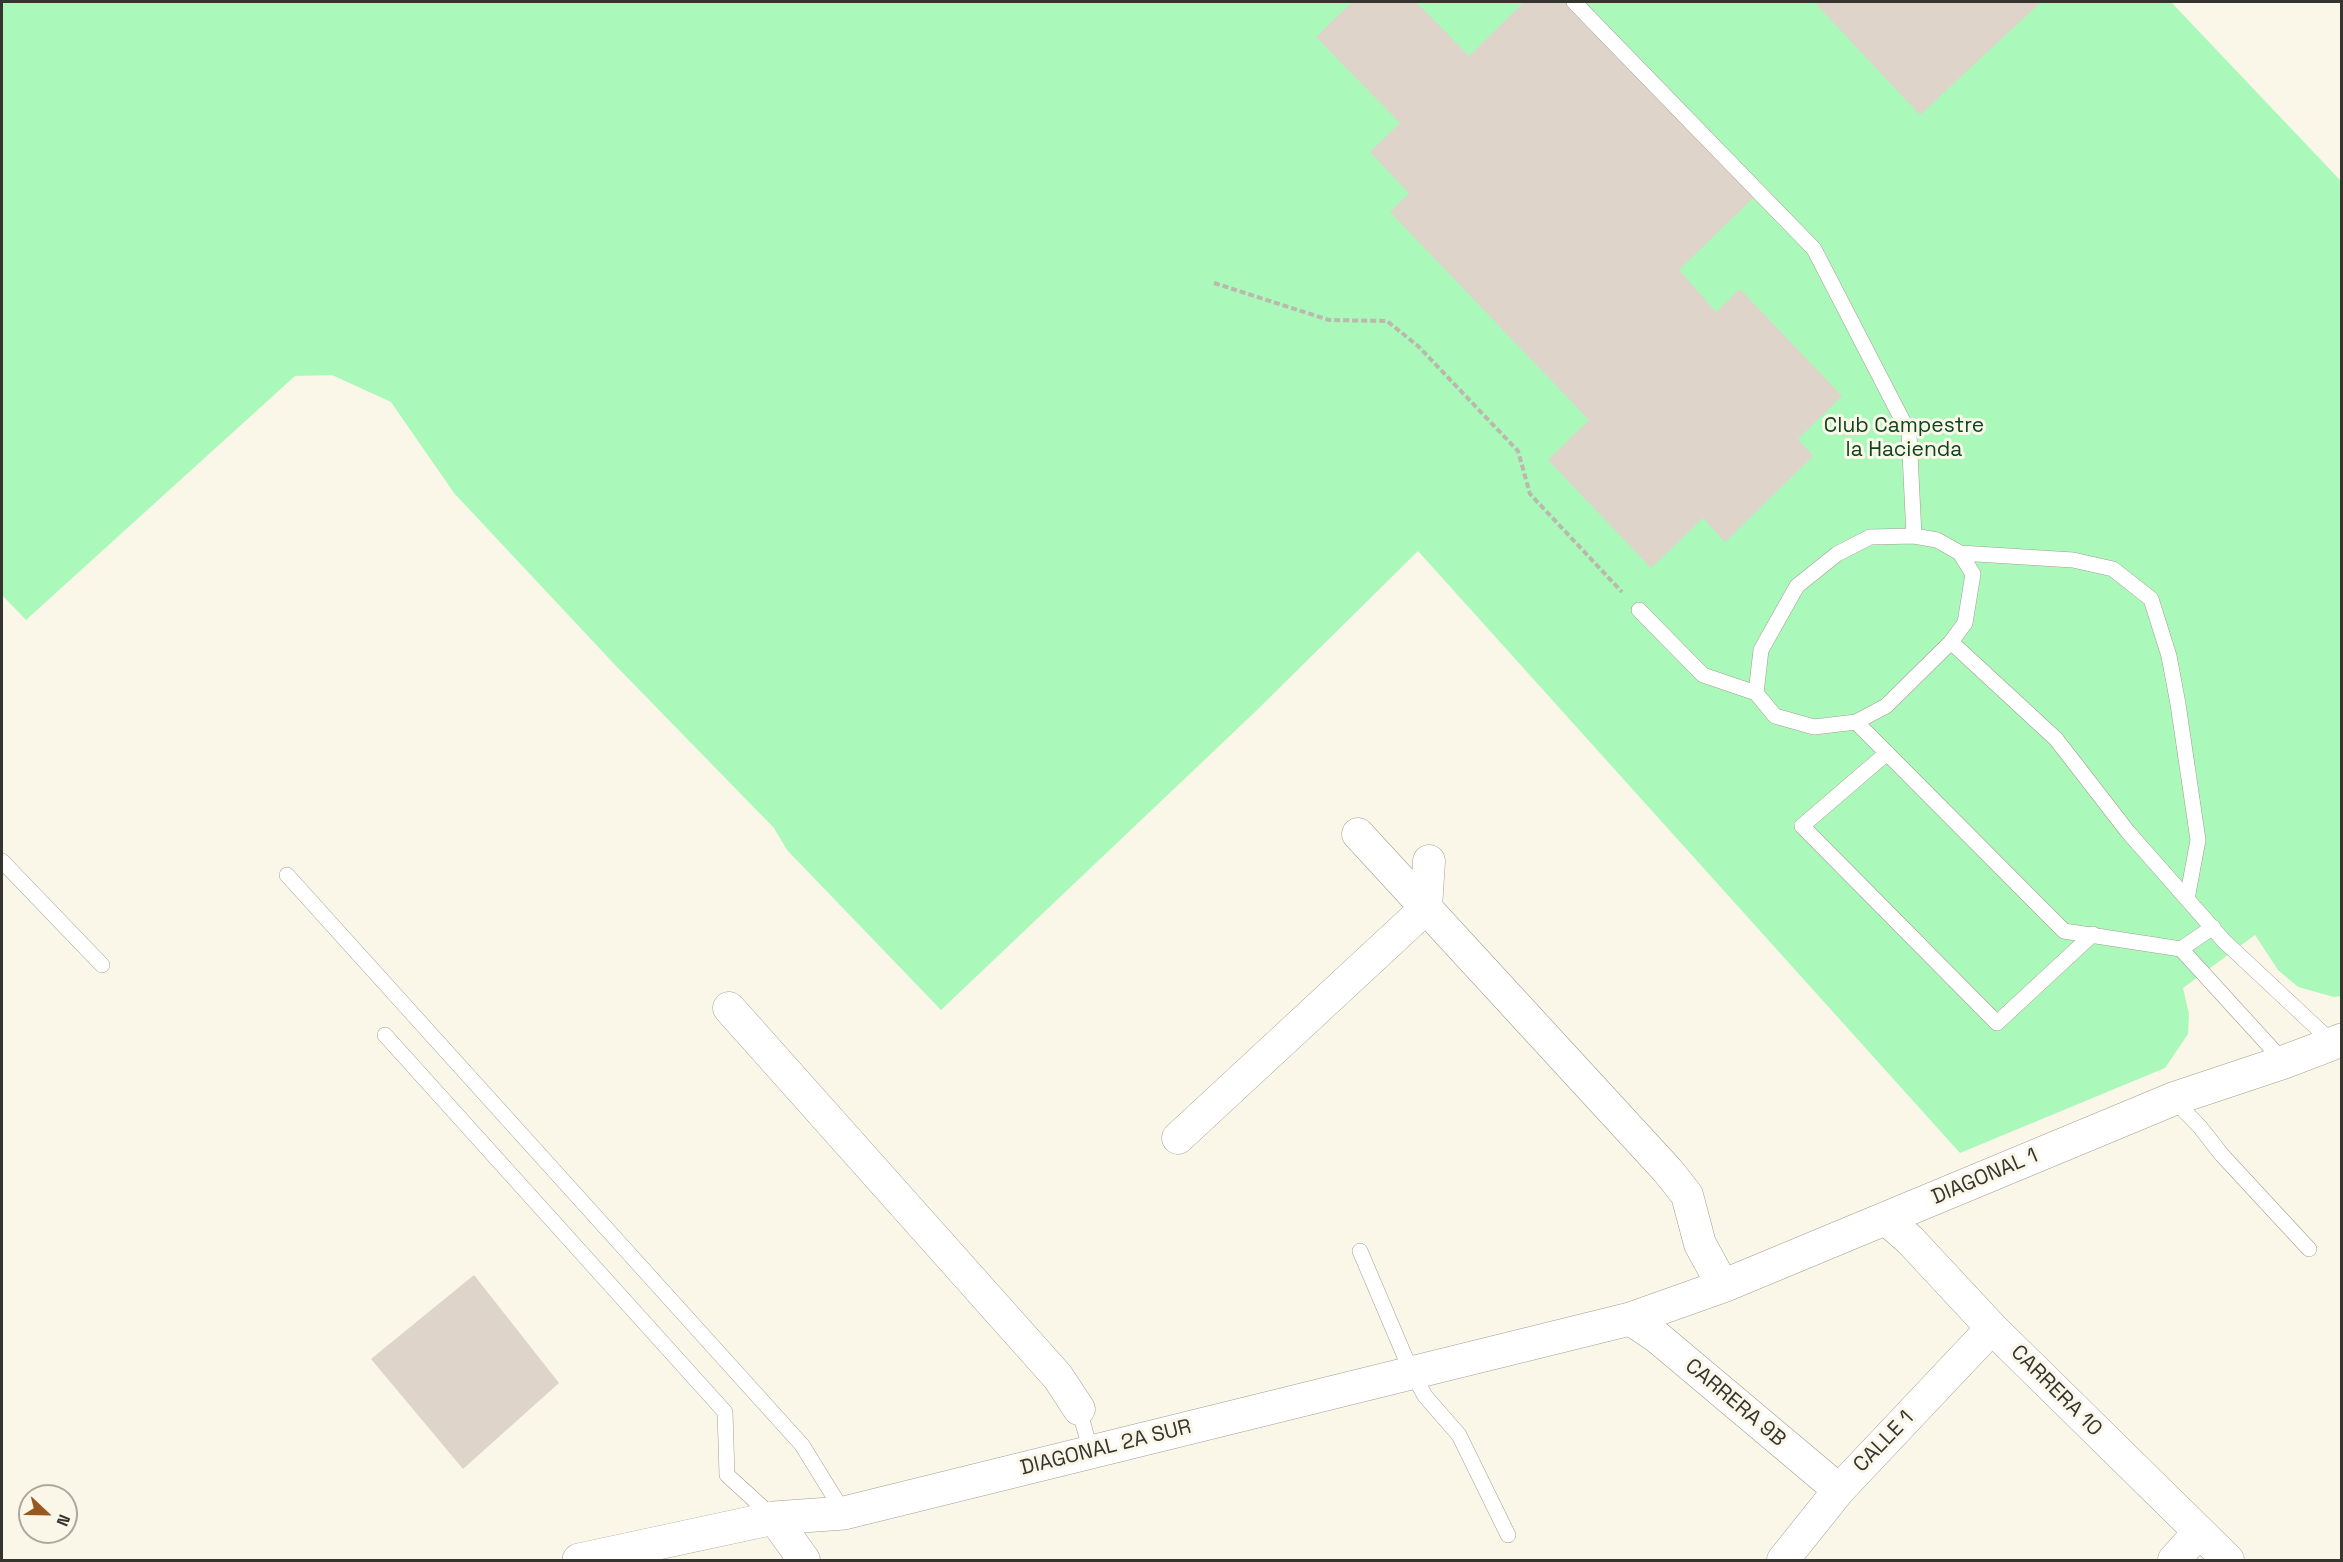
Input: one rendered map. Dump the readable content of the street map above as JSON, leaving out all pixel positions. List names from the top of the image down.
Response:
{
  "streets": {
    "main road": ["DIAGONAL 1", "DIAGONAL 2A SUR"],
    "street": ["CARRERA 10", "CARRERA 9B", "CALLE 1"]
  },
  "crossings": [
    ["DIAGONAL 1", "CARRERA 10"],
    ["DIAGONAL 1", "CARRERA 9B"],
    ["DIAGONAL 1", "DIAGONAL 2A SUR"],
    ["CARRERA 10", "CALLE 1"],
    ["CARRERA 9B", "CALLE 1"],
    ["CARRERA 9B", "DIAGONAL 2A SUR"]
  ],
  "parks": ["Club Campestre la Hacienda"],
  "north": "right"
}
